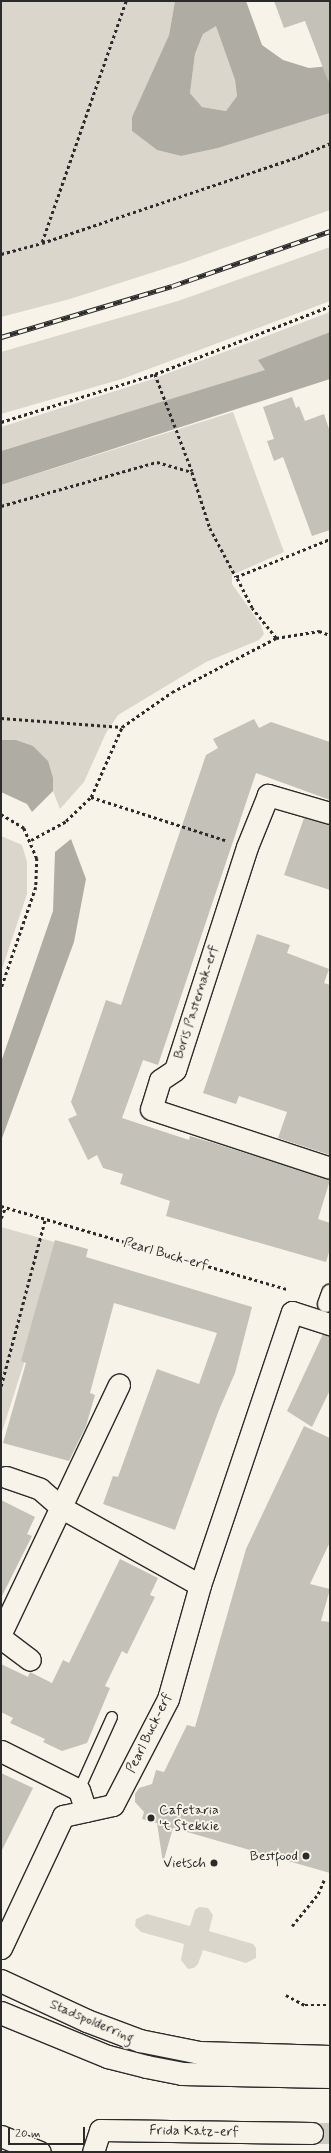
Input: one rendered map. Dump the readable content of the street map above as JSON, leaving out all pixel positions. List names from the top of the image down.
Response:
{
  "streets": {
    "street": [
      "Boris Pasternak-erf",
      "Pearl Buck-erf",
      "Stadspolderring",
      "Frida Katz-erf"
    ]
  },
  "places": ["Cafetaria 't Stekkie", "Bestfood", "Vietsch"],
  "scale_bar": "20 m"
}
